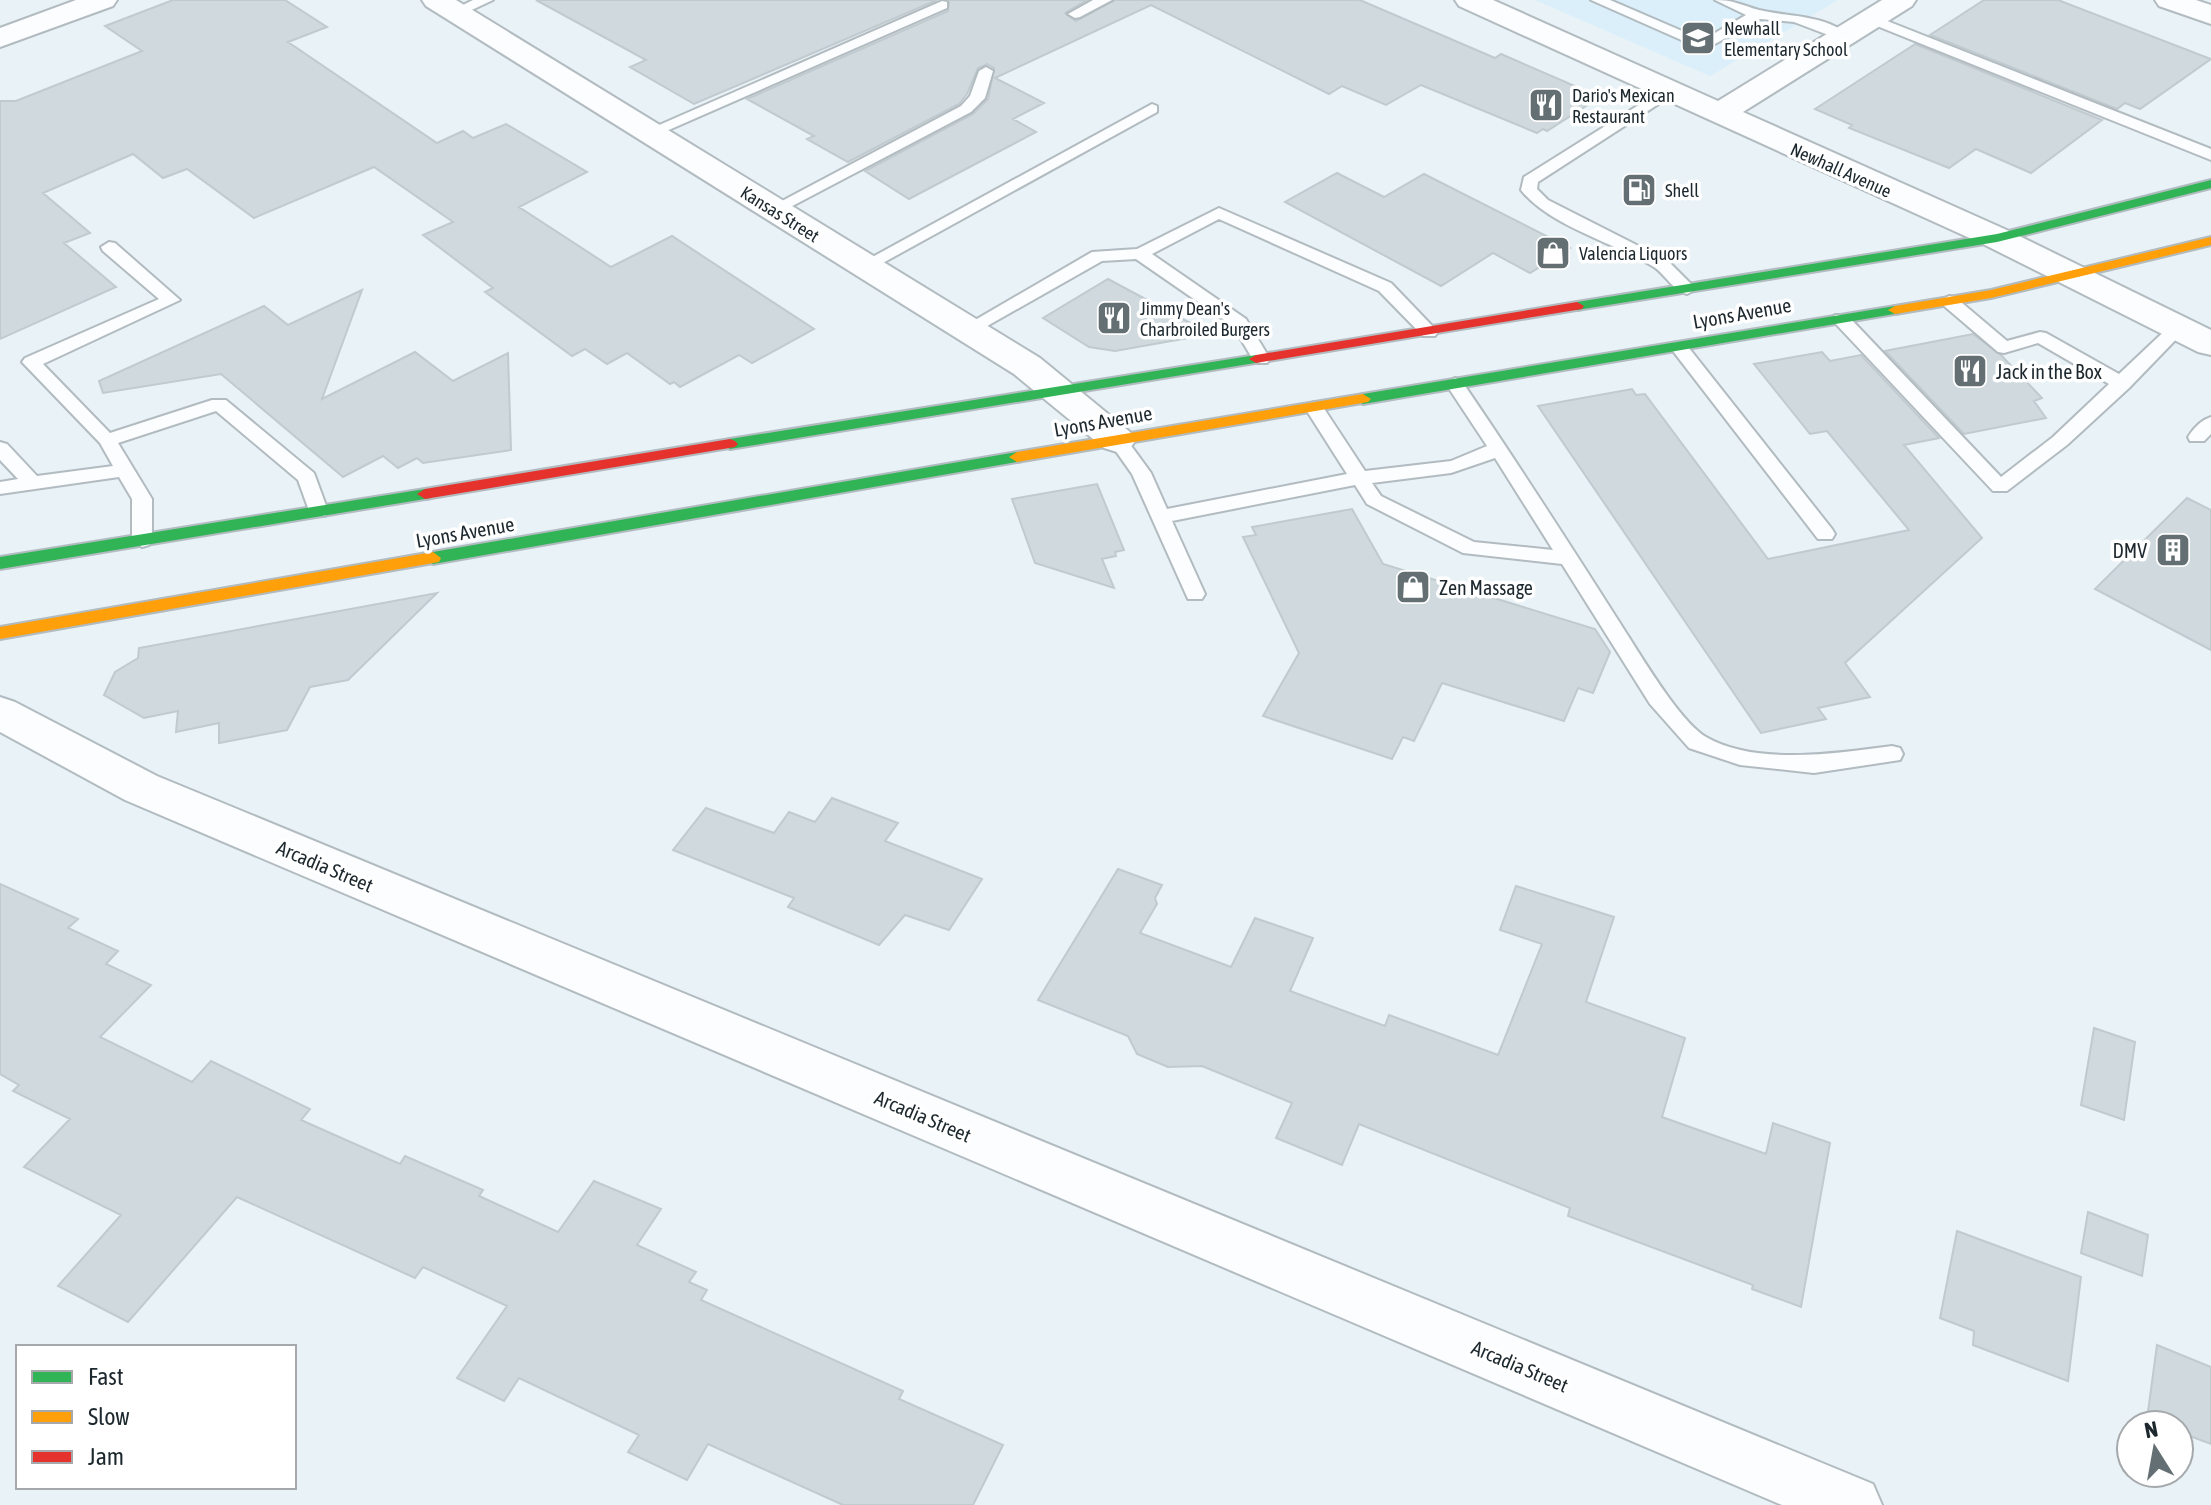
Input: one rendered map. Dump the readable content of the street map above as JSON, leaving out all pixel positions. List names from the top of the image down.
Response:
{
  "streets": {
    "main road": ["Lyons Avenue"],
    "street": ["Newhall Avenue", "Kansas Street", "Arcadia Street"]
  },
  "crossings": [
    ["Newhall Avenue", "Lyons Avenue"],
    ["Kansas Street", "Lyons Avenue"]
  ],
  "places": {
    "school or university": ["Newhall Elementary School"],
    "restaurant": ["Dario's Mexican Restaurant", "Jimmy Dean's Charbroiled Burgers", "Jack in the Box"],
    "fuel station": ["Shell"],
    "shop": ["Valencia Liquors", "Zen Massage"],
    "building": ["DMV"]
  },
  "legend": ["Fast", "Slow", "Jam"],
  "north": "top"
}
